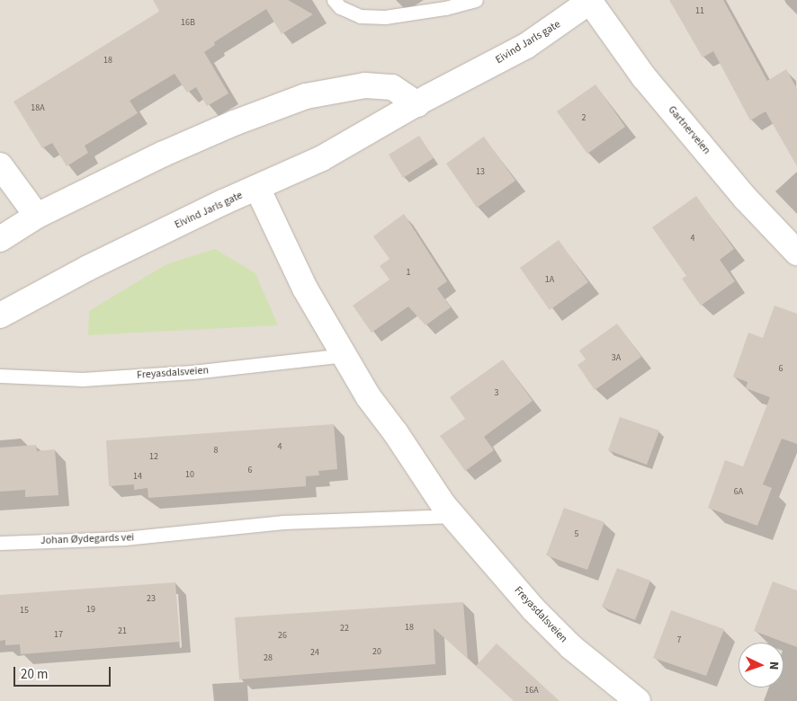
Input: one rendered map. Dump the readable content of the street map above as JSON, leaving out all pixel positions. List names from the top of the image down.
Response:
{
  "streets": {
    "street": ["Eivind Jarls gate", "Gartnerveien", "Freyasdalsveien"],
    "lane": ["Johan Øydegards vei"]
  },
  "crossings": [
    ["Eivind Jarls gate", "Gartnerveien"],
    ["Eivind Jarls gate", "Freyasdalsveien"],
    ["Freyasdalsveien", "Johan Øydegards vei"]
  ],
  "house_numbers": [
    "11",
    "16B",
    "18",
    "18A",
    "2",
    "13",
    "4",
    "1",
    "1A",
    "3A",
    "6",
    "3",
    "4",
    "8",
    "12",
    "6",
    "10",
    "14",
    "6A",
    "5",
    "23",
    "19",
    "15",
    "18",
    "22",
    "21",
    "17",
    "26",
    "7",
    "20",
    "24",
    "28",
    "16A"
  ],
  "scale_bar": "20 m",
  "north": "right"
}
